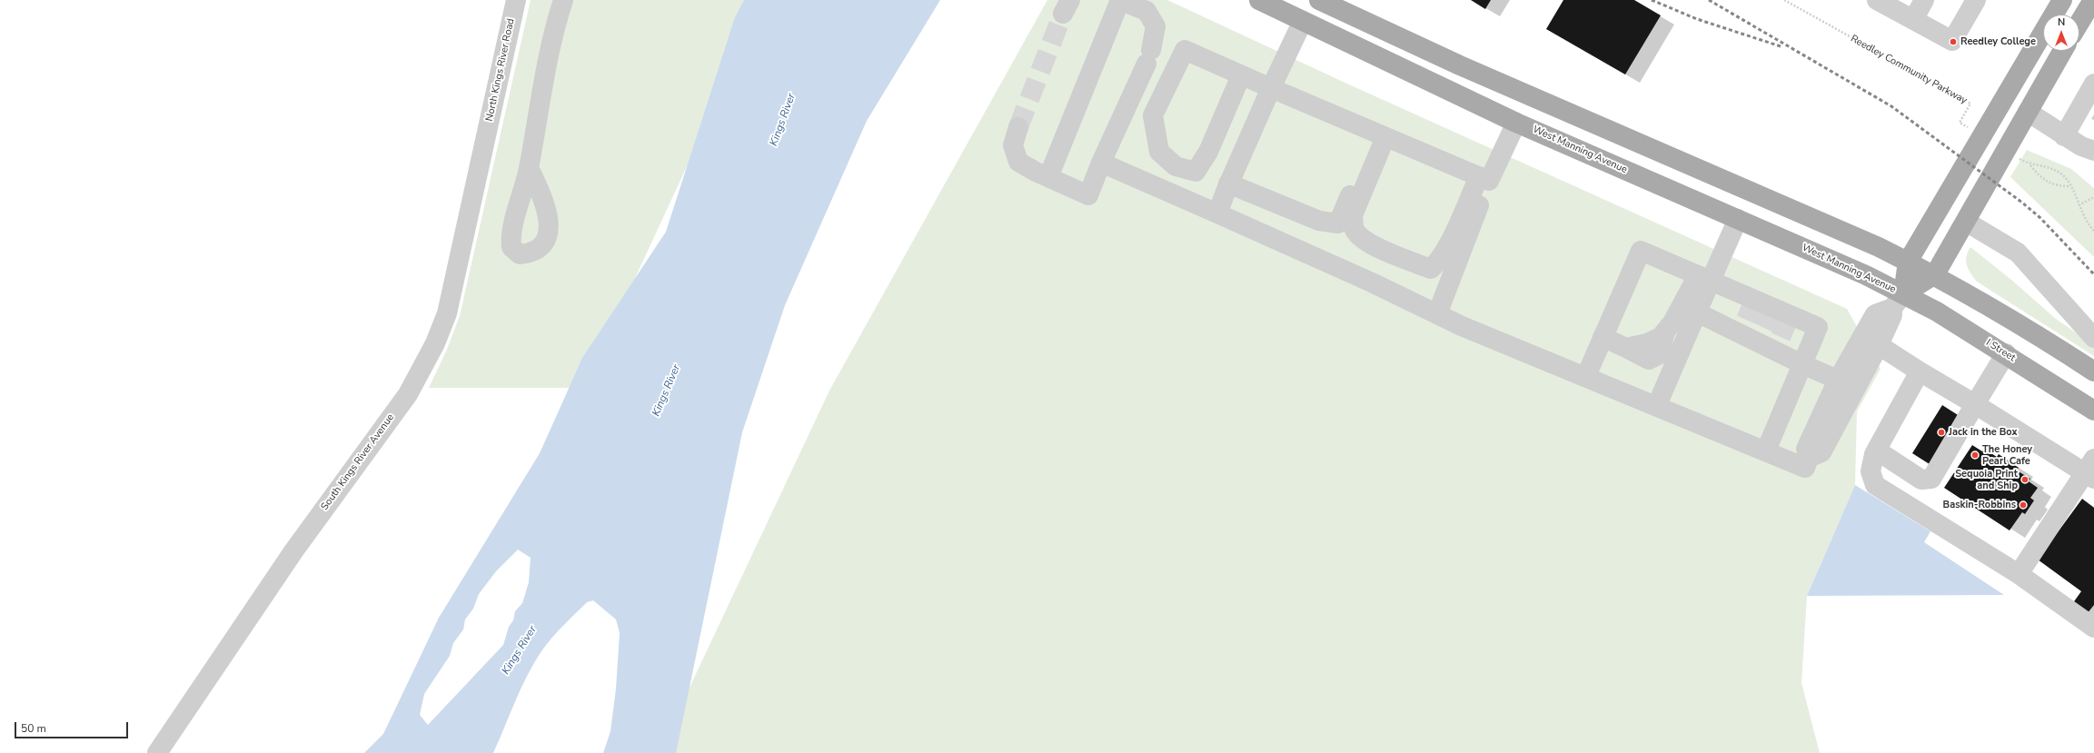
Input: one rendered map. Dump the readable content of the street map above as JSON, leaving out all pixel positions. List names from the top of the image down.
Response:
{
  "streets": {
    "main road": ["West Manning Avenue", "I Street"],
    "street": ["North Kings River Road", "South Kings River Avenue"],
    "path": ["Reedley Community Parkway"]
  },
  "crossings": [
    ["North Kings River Road", "South Kings River Avenue"],
    ["Reedley Community Parkway", "West Manning Avenue"],
    ["West Manning Avenue", "I Street"]
  ],
  "water": ["Kings River"],
  "places": [
    "Reedley College",
    "Jack in the Box",
    "The Honey Pearl Cafe",
    "Sequoia Print and Ship",
    "Baskin-Robbins"
  ],
  "scale_bar": "50 m",
  "north": "top"
}
